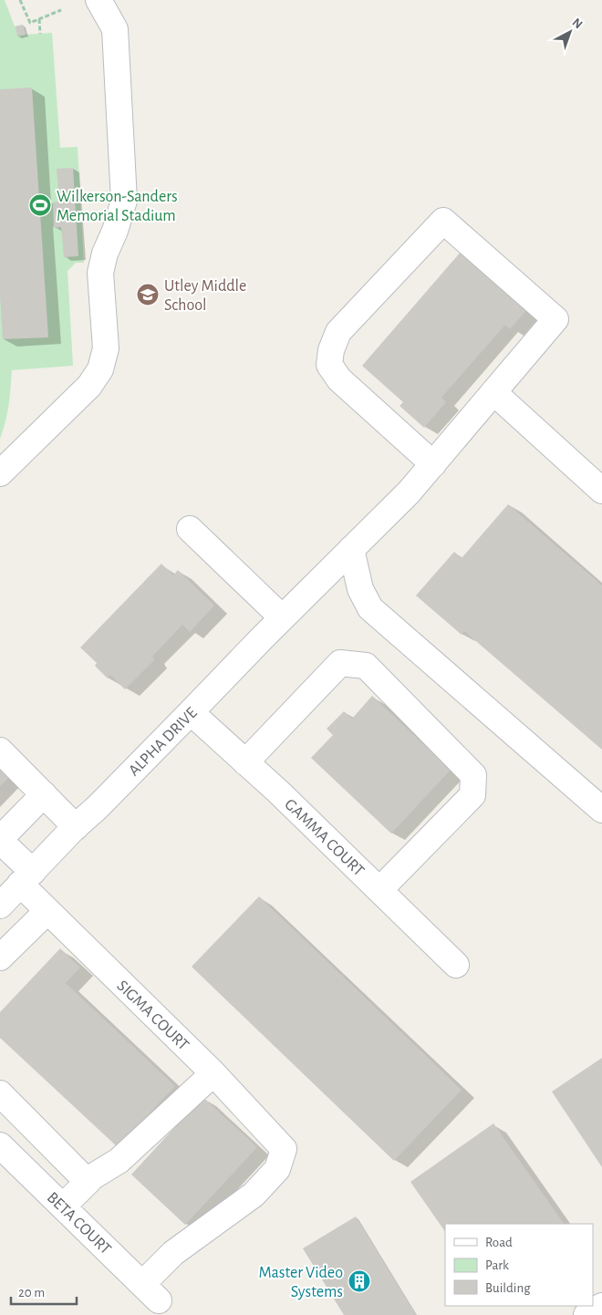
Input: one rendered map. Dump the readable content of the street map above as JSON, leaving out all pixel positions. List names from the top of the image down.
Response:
{
  "streets": {
    "street": [
      "ALPHA DRIVE",
      "GAMMA COURT",
      "SIGMA COURT",
      "BETA COURT"
    ]
  },
  "crossings": [
    ["ALPHA DRIVE", "GAMMA COURT"],
    ["ALPHA DRIVE", "SIGMA COURT"],
    ["SIGMA COURT", "BETA COURT"]
  ],
  "places": {
    "sports": ["Wilkerson-Sanders Memorial Stadium"],
    "school or university": ["Utley Middle School"],
    "building": ["Master Video Systems"]
  },
  "legend": ["Road", "Park", "Building"],
  "scale_bar": "20 m",
  "north": "top right"
}
